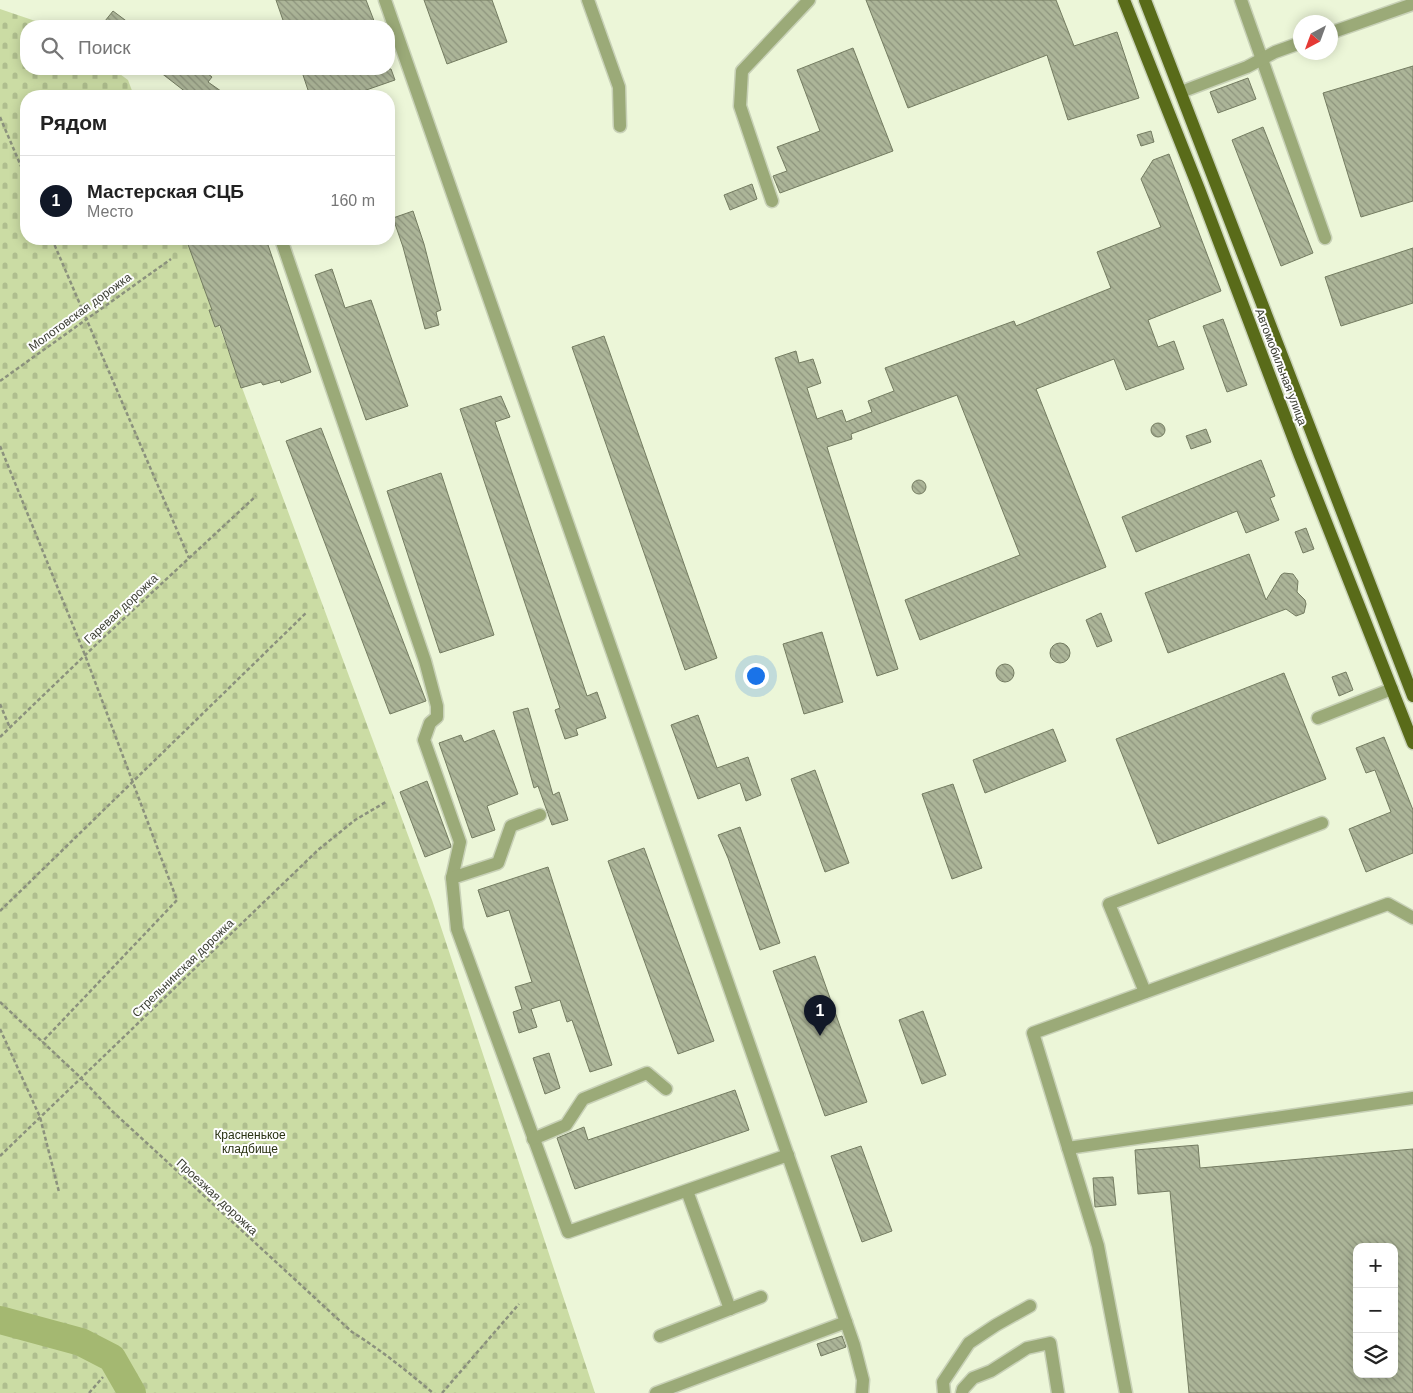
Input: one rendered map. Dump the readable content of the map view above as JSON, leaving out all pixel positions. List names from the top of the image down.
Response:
{
  "streets": {
    "main road": ["Автомобильная улица"],
    "path": [
      "Молотовская дорожка",
      "Гаревая дорожка",
      "Стрельнинская дорожка",
      "Проезжая дорожка"
    ]
  },
  "crossings": [
    ["Стрельнинская дорожка", "Проезжая дорожка"]
  ],
  "parks": ["Красненькое кладбище"],
  "north": "bottom left",
  "page": {
    "search": "Поиск",
    "heading": "Рядом",
    "list": [
      {
        "mark": "1",
        "name": "Мастерская СЦБ",
        "note": "Место",
        "value": "160 m"
      }
    ],
    "pins": "1",
    "map_buttons": ["+", "−"]
  }
}
